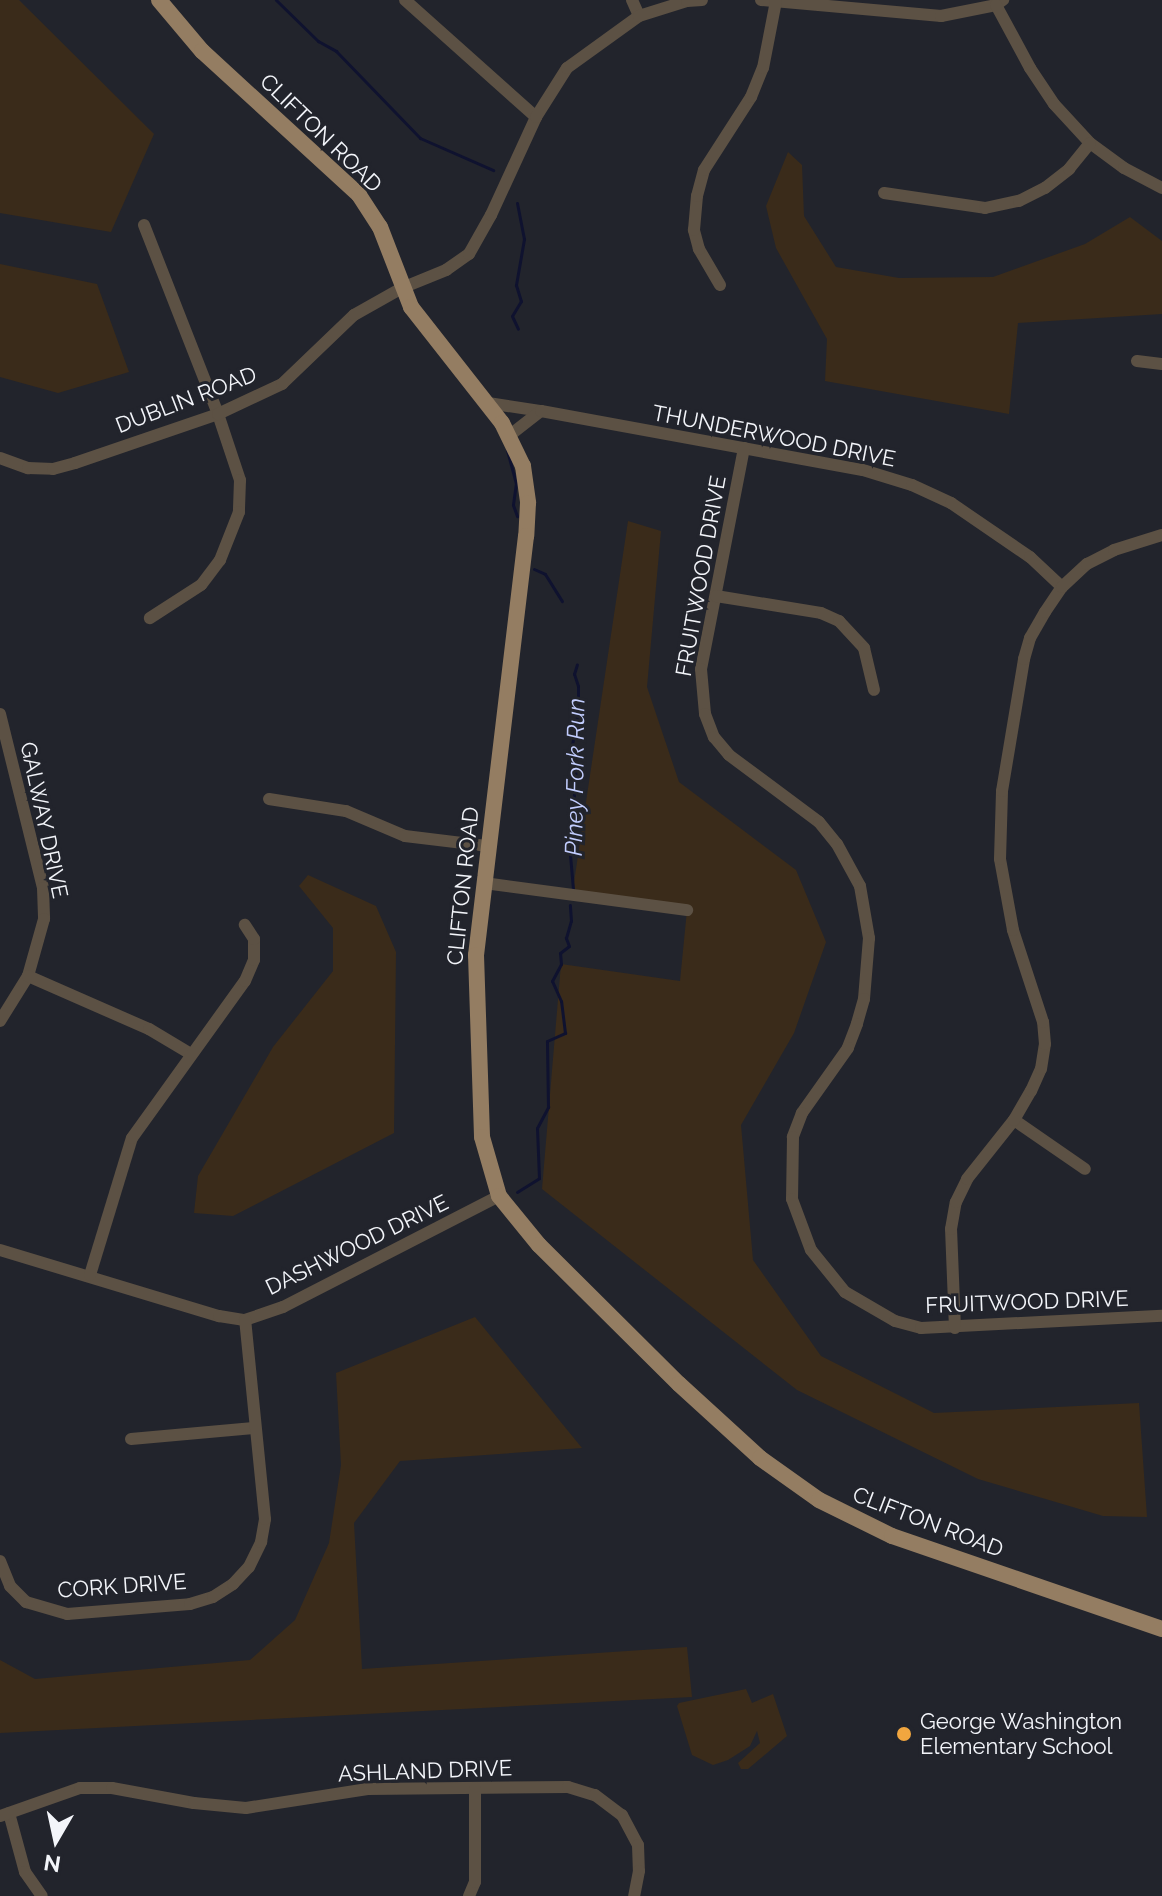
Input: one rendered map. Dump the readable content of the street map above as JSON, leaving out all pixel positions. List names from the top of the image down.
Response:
{
  "streets": {
    "main road": ["CLIFTON ROAD"],
    "street": [
      "DUBLIN ROAD",
      "THUNDERWOOD DRIVE",
      "FRUITWOOD DRIVE",
      "GALWAY DRIVE",
      "DASHWOOD DRIVE",
      "CORK DRIVE",
      "ASHLAND DRIVE"
    ]
  },
  "crossings": [
    ["CLIFTON ROAD", "DUBLIN ROAD"],
    ["CLIFTON ROAD", "THUNDERWOOD DRIVE"],
    ["CLIFTON ROAD", "DASHWOOD DRIVE"],
    ["THUNDERWOOD DRIVE", "FRUITWOOD DRIVE"],
    ["DASHWOOD DRIVE", "CORK DRIVE"]
  ],
  "water": ["Piney Fork Run"],
  "places": ["George Washington Elementary School"],
  "north": "bottom"
}
